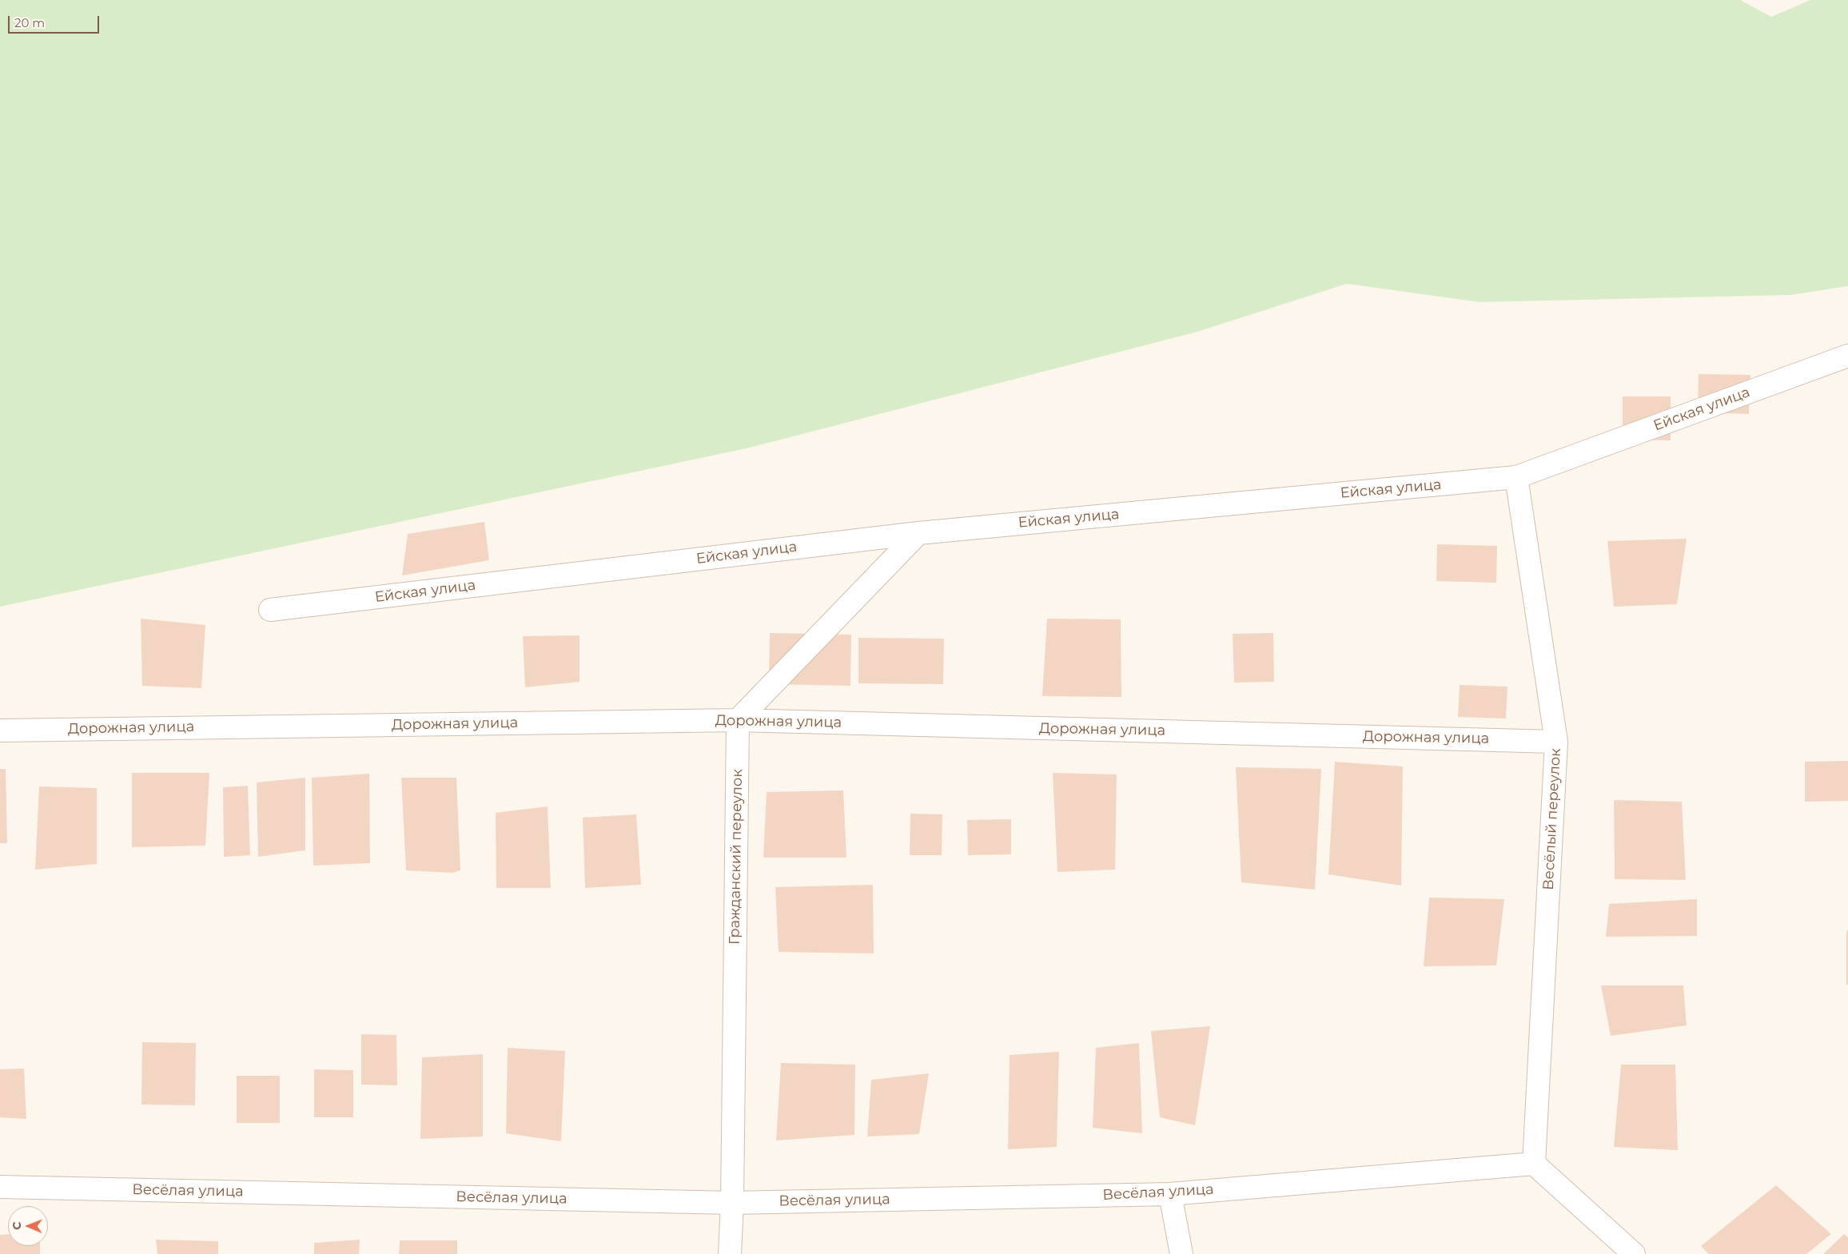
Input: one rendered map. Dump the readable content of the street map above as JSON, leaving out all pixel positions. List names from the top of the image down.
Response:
{
  "streets": {
    "street": [
      "Ейская улица",
      "Дорожная улица",
      "Весёлый переулок",
      "Гражданский переулок",
      "Весёлая улица"
    ]
  },
  "crossings": [
    ["Ейская улица", "Весёлый переулок"],
    ["Дорожная улица", "Весёлый переулок"],
    ["Дорожная улица", "Гражданский переулок"],
    ["Весёлый переулок", "Весёлая улица"],
    ["Гражданский переулок", "Весёлая улица"]
  ],
  "scale_bar": "20 m",
  "north": "left"
}
